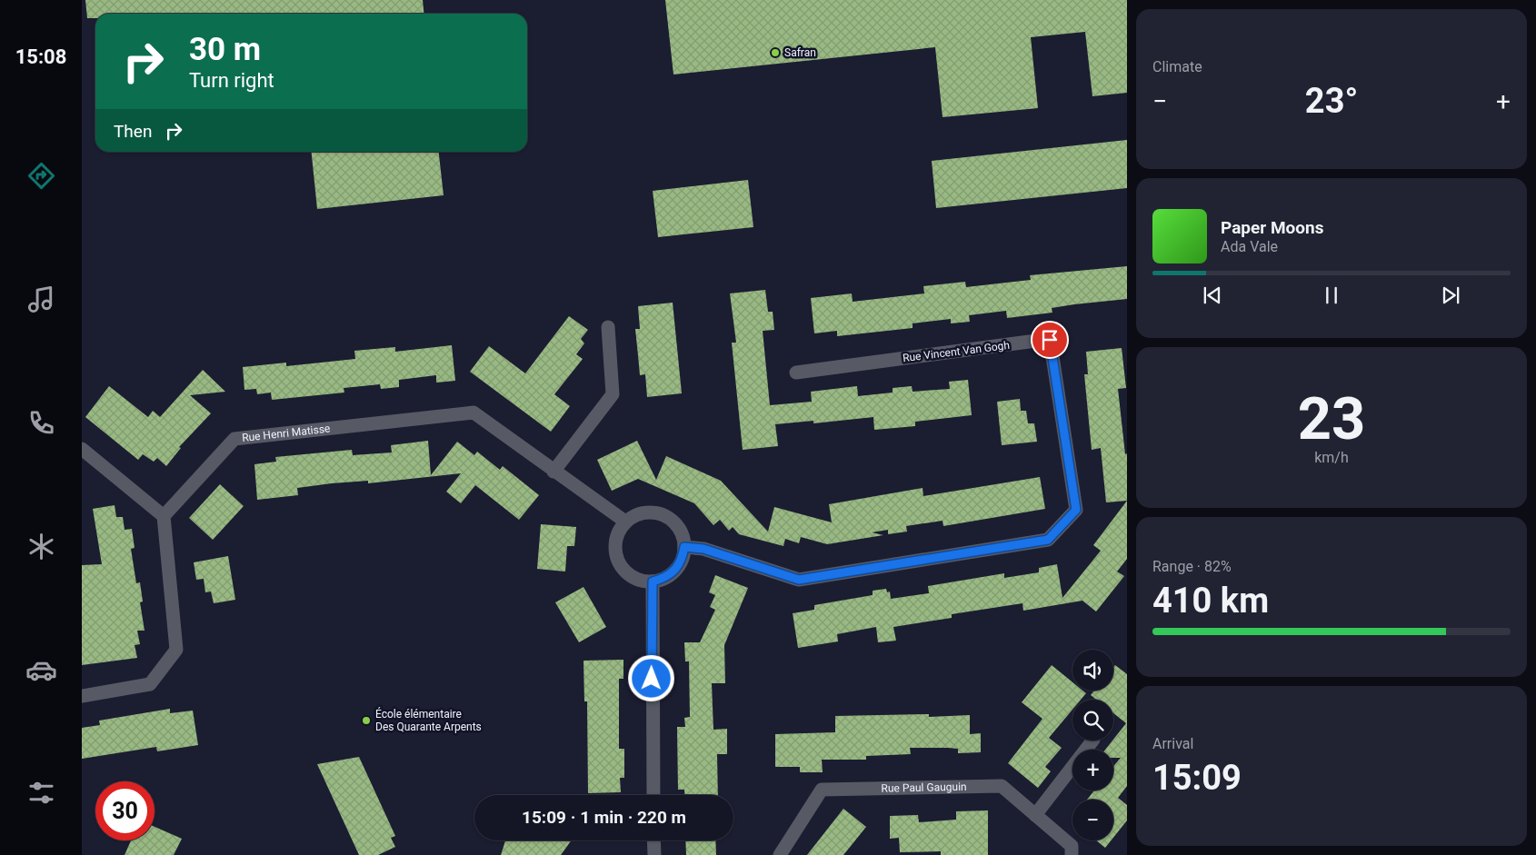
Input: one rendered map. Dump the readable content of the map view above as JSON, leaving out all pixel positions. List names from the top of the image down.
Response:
{
  "streets": {
    "street": ["Rue Vincent Van Gogh", "Rue Henri Matisse", "Rue Paul Gauguin"]
  },
  "crossings": [
    ["Rue Vincent Van Gogh", "Rue Henri Matisse"]
  ],
  "places": ["Safran", "École élémentaire Des Quarante Arpents"],
  "page": {
    "tabs": "15:08",
    "tile": [
      "Climate",
      ["23", "km/h"],
      ["Range · 82%", "410 km"],
      ["Arrival", "15:09"]
    ],
    "turn": ["30 m", "Turn right"],
    "heat": ["−", "23°", "+"],
    "then": "Then",
    "song": ["Paper Moons", "Ada Vale"],
    "map_buttons": ["+", "−"],
    "limit": "30",
    "trip": "15:09 · 1 min · 220 m"
  }
}
